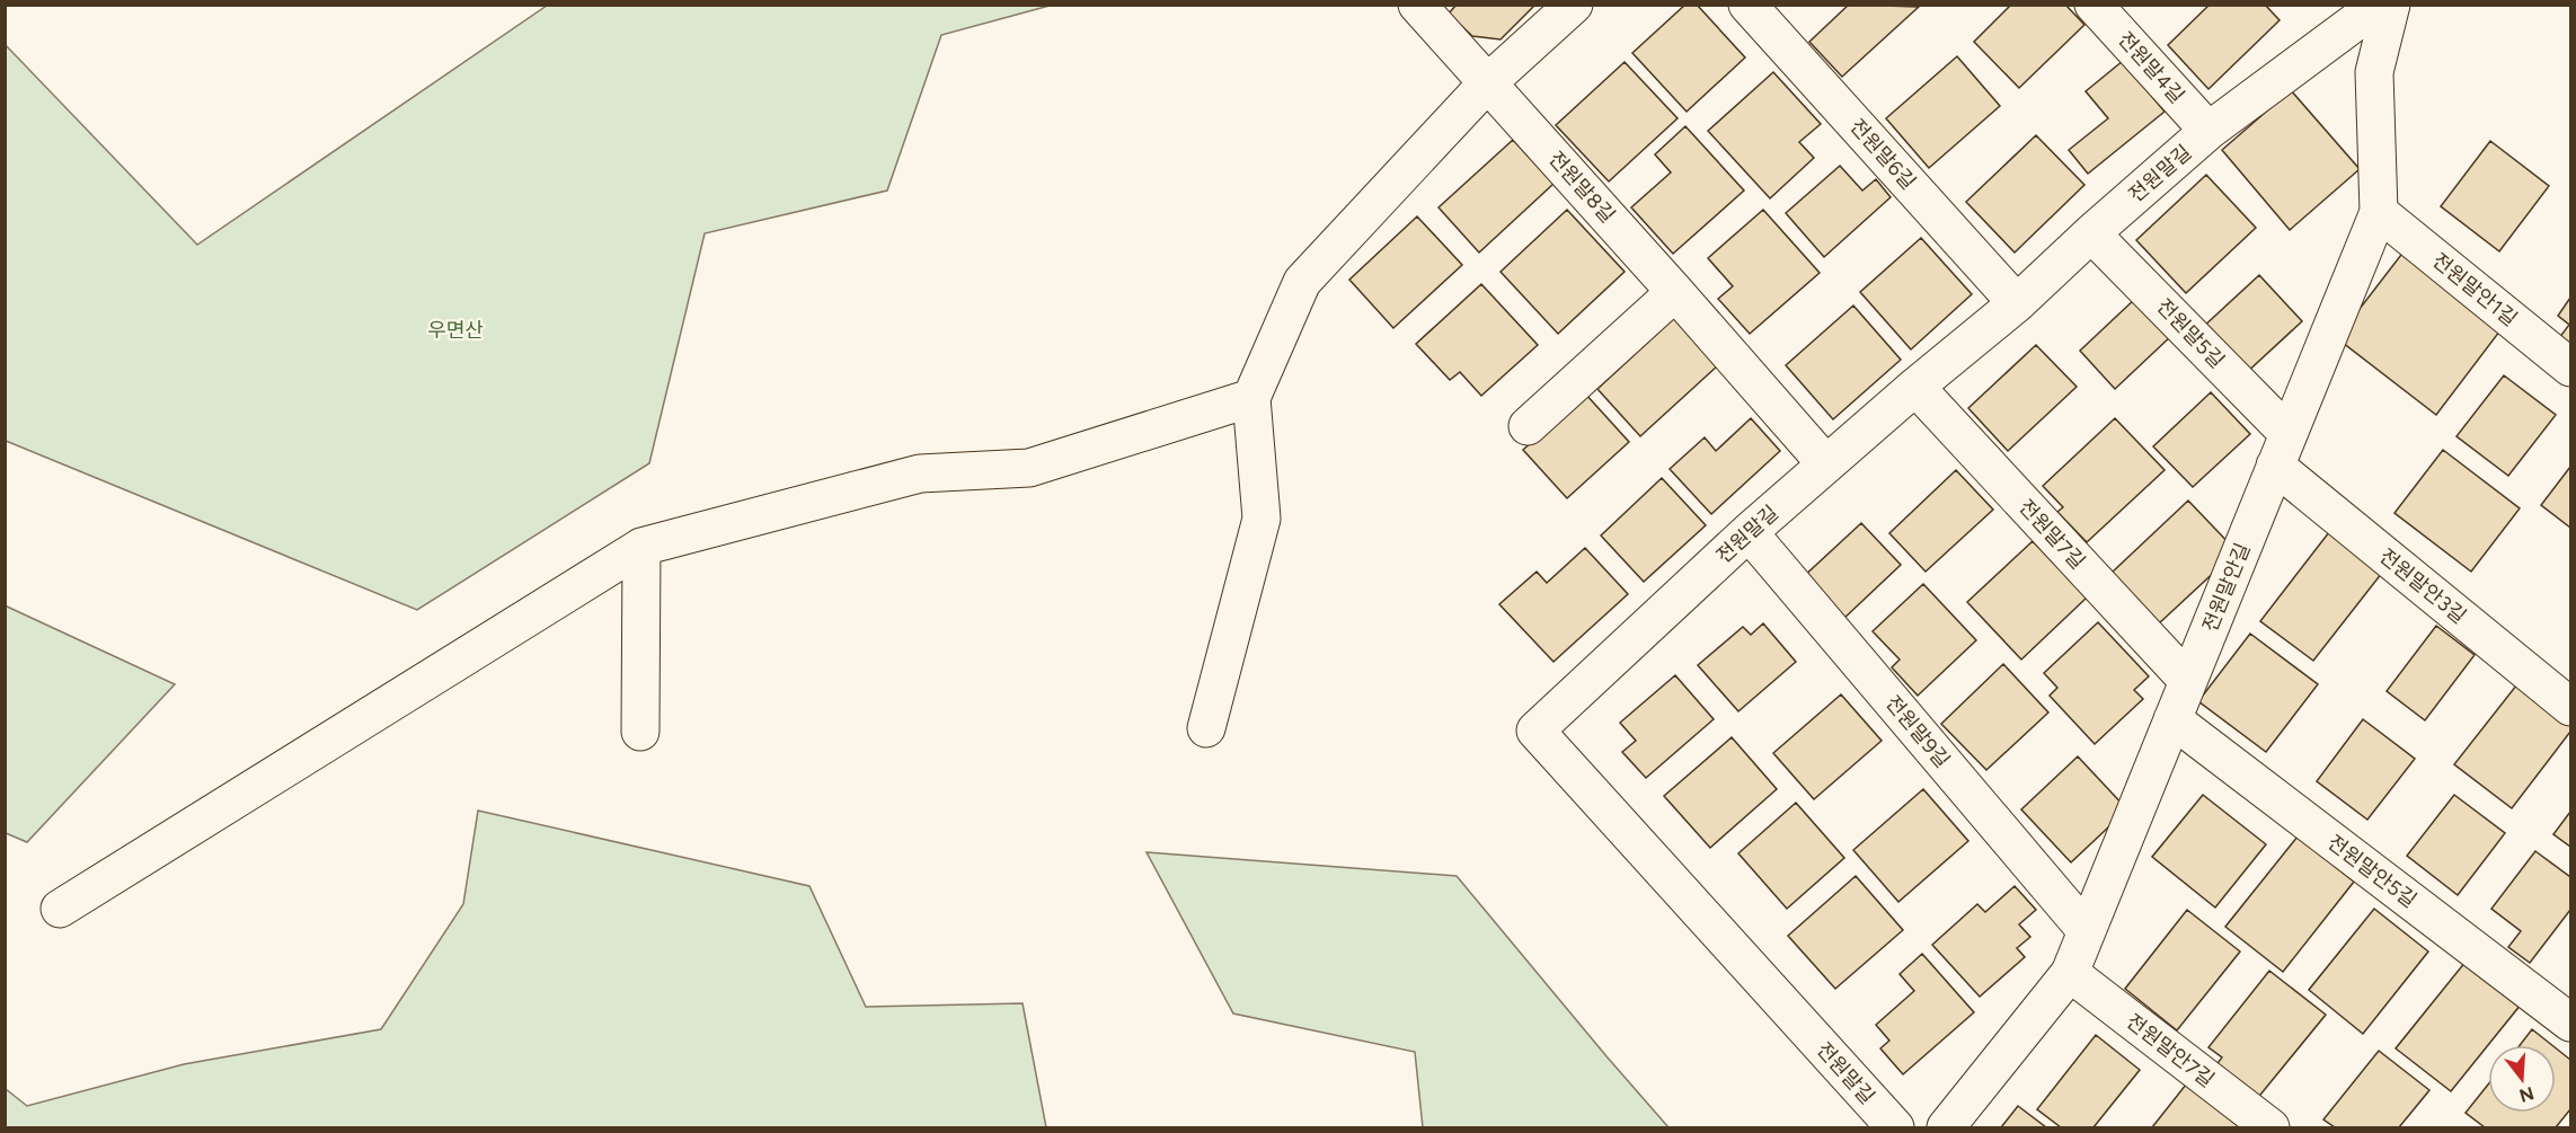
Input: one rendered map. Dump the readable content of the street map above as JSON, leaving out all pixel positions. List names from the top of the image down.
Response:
{
  "streets": {
    "street": [
      "전원말4길",
      "전원말6길",
      "전원말길",
      "전원말8길",
      "전원말안1길",
      "전원말5길",
      "전원말7길",
      "전원말안3길",
      "전원말안길",
      "전원말9길",
      "전원말안5길",
      "전원말안7길"
    ]
  },
  "crossings": [
    ["전원말4길", "전원말길"],
    ["전원말6길", "전원말길"],
    ["전원말길", "전원말8길"],
    ["전원말길", "전원말5길"],
    ["전원말길", "전원말7길"],
    ["전원말길", "전원말9길"],
    ["전원말안1길", "전원말안길"],
    ["전원말5길", "전원말안3길"],
    ["전원말5길", "전원말안길"],
    ["전원말7길", "전원말안길"],
    ["전원말안3길", "전원말안길"],
    ["전원말안길", "전원말9길"],
    ["전원말안길", "전원말안5길"],
    ["전원말안길", "전원말안7길"]
  ],
  "parks": ["우면산"],
  "north": "bottom"
}
